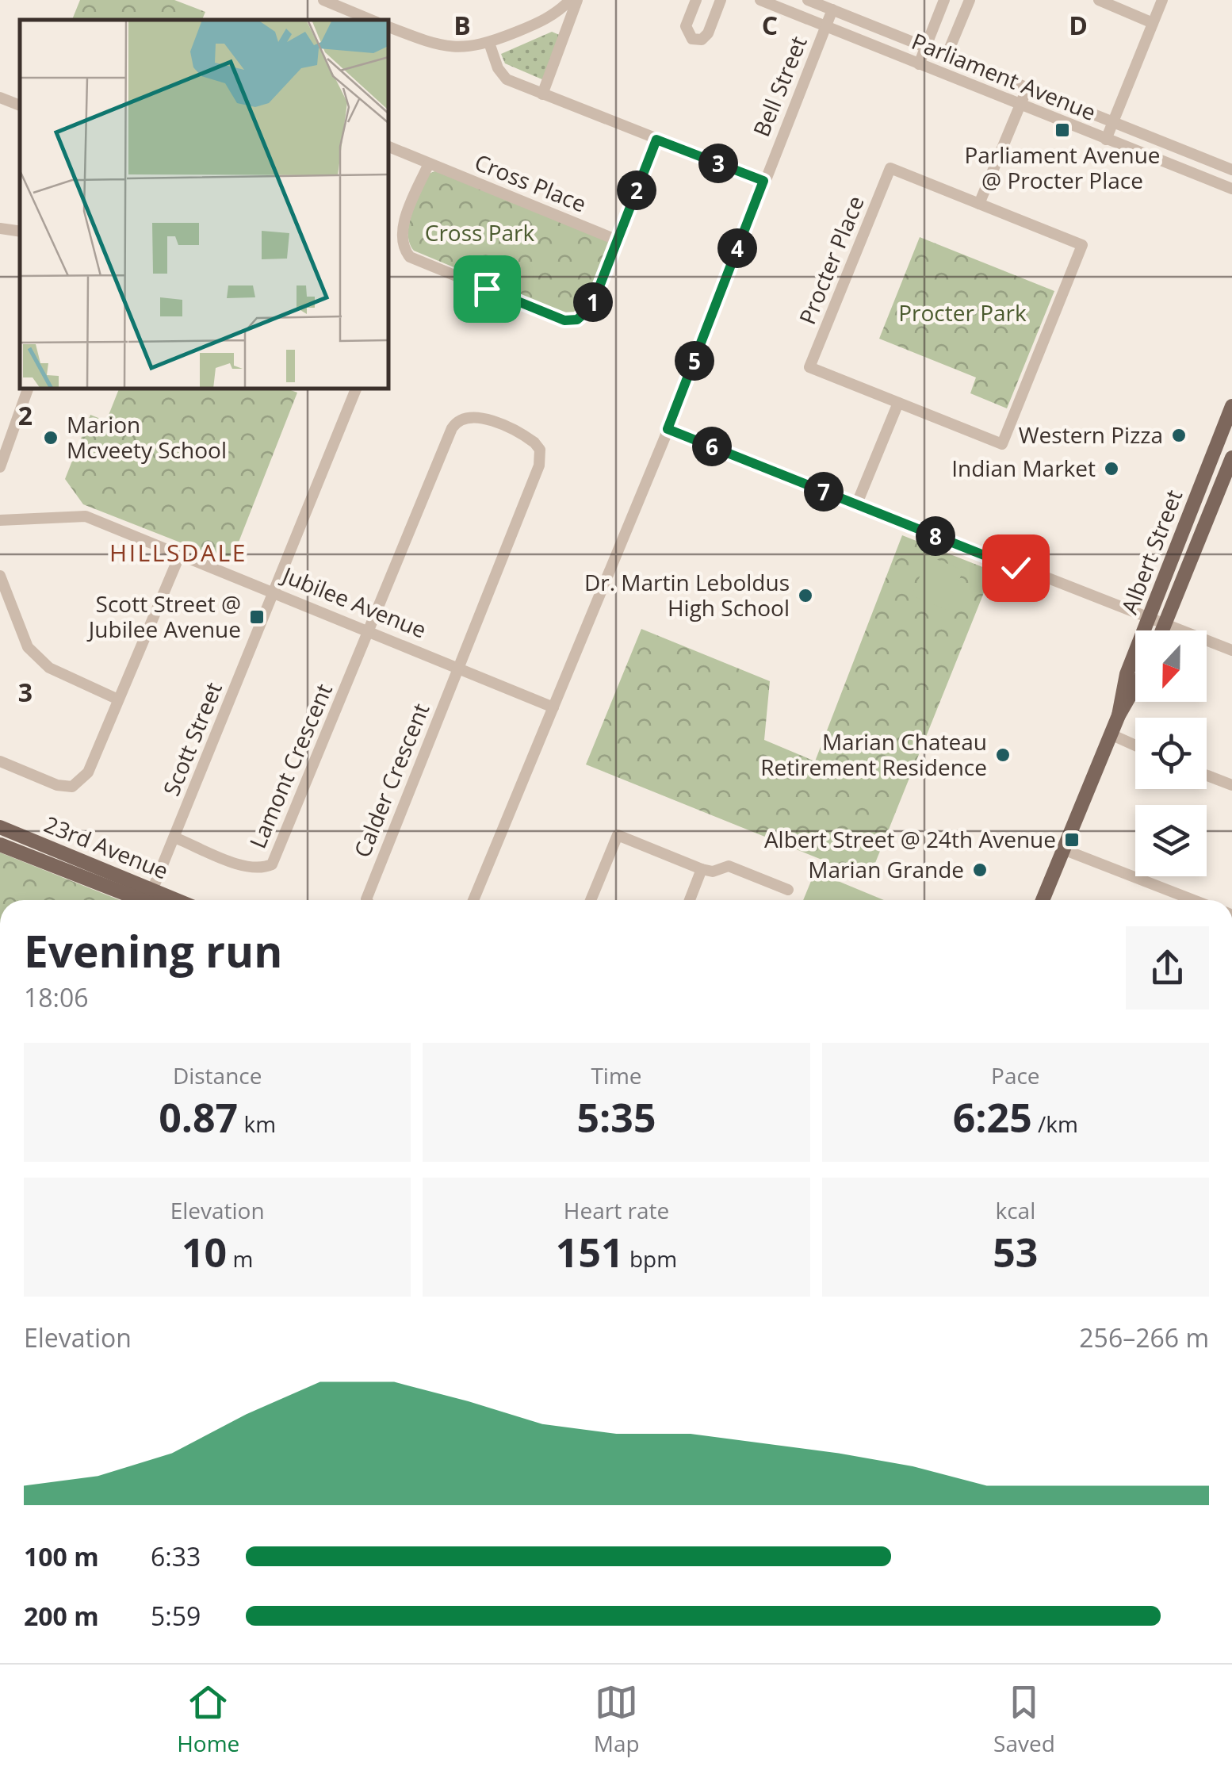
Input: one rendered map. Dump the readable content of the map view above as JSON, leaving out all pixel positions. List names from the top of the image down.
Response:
{
  "streets": {
    "main road": ["Albert Street", "23rd Avenue"],
    "street": [
      "Parliament Avenue",
      "Bell Street",
      "Cross Place",
      "Procter Place",
      "Jubilee Avenue",
      "Scott Street",
      "Lamont Crescent",
      "Calder Crescent"
    ]
  },
  "crossings": [
    ["Parliament Avenue", "Bell Street"],
    ["Bell Street", "Jubilee Avenue"],
    ["Jubilee Avenue", "Scott Street"],
    ["Jubilee Avenue", "Lamont Crescent"],
    ["Jubilee Avenue", "Calder Crescent"],
    ["Scott Street", "Lamont Crescent"],
    ["Scott Street", "23rd Avenue"]
  ],
  "districts": ["HILLSDALE"],
  "parks": ["Cross Park", "Procter Park"],
  "places": {
    "transit": ["Parliament Avenue @ Procter Place", "Scott Street @ Jubilee Avenue", "Albert Street @ 24th Avenue"],
    "other": [
      "Western Pizza",
      "Marion Mcveety School",
      "Indian Market",
      "Dr. Martin Leboldus High School",
      "Marian Chateau Retirement Residence",
      "Marian Grande"
    ]
  },
  "north": "bottom",
  "page": {
    "pins": [
      "3",
      "2",
      "4",
      "1",
      "5",
      "6",
      "7",
      "8"
    ],
    "heading": ["Evening run", "18:06"],
    "stats": [
      ["Distance", "0.87 km"],
      ["Time", "5:35"],
      ["Pace", "6:25 /km"],
      ["Elevation", "10 m"],
      ["Heart rate", "151 bpm"],
      ["kcal", "53"]
    ],
    "chart": ["Elevation", "256–266 m"],
    "list": [
      {
        "name": "100 m",
        "note": "6:33"
      },
      {
        "name": "200 m",
        "note": "5:59"
      }
    ],
    "tabs": ["Home", "Map", "Saved"]
  },
  "grid": {
    "columns": ["B", "C", "D"],
    "rows": ["2", "3"]
  }
}
